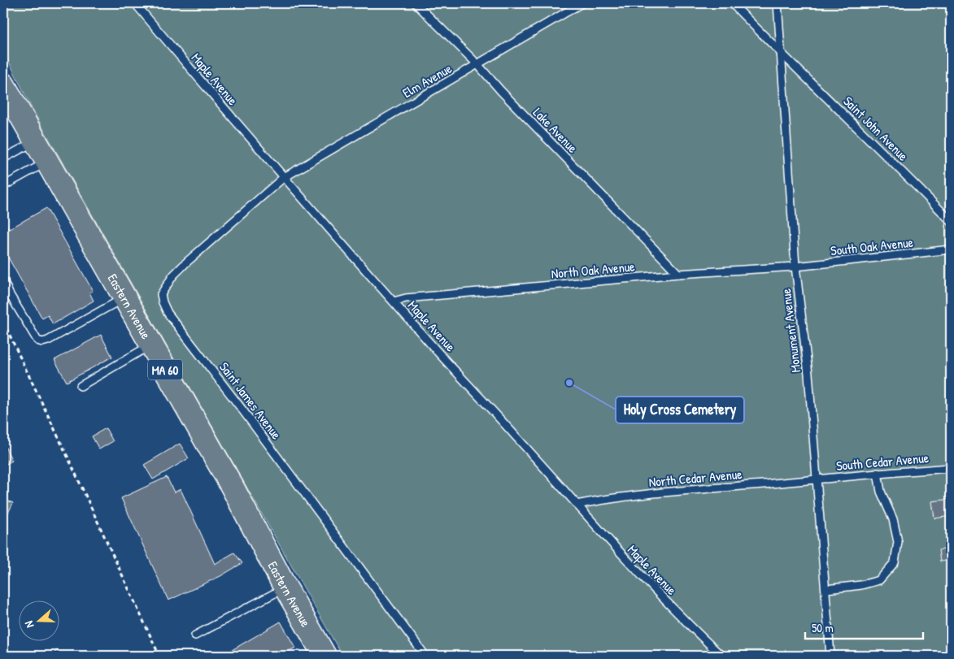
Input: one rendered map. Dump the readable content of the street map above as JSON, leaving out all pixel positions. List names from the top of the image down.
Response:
{
  "streets": {
    "main road": ["Eastern Avenue", "MA 60"],
    "lane": [
      "Maple Avenue",
      "Elm Avenue",
      "Saint John Avenue",
      "Lake Avenue",
      "South Oak Avenue",
      "North Oak Avenue",
      "Monument Avenue",
      "Saint James Avenue",
      "South Cedar Avenue",
      "North Cedar Avenue"
    ]
  },
  "crossings": [
    ["Maple Avenue", "Elm Avenue"],
    ["Maple Avenue", "North Oak Avenue"],
    ["Maple Avenue", "Saint James Avenue"],
    ["Maple Avenue", "North Cedar Avenue"],
    ["Elm Avenue", "Lake Avenue"],
    ["Elm Avenue", "Saint James Avenue"],
    ["Saint John Avenue", "Monument Avenue"],
    ["Lake Avenue", "North Oak Avenue"],
    ["South Oak Avenue", "North Oak Avenue"],
    ["South Oak Avenue", "Monument Avenue"],
    ["North Oak Avenue", "Monument Avenue"],
    ["Monument Avenue", "South Cedar Avenue"],
    ["Monument Avenue", "North Cedar Avenue"],
    ["South Cedar Avenue", "North Cedar Avenue"]
  ],
  "places": ["Holy Cross Cemetery"],
  "scale_bar": "50 m",
  "north": "left"
}
